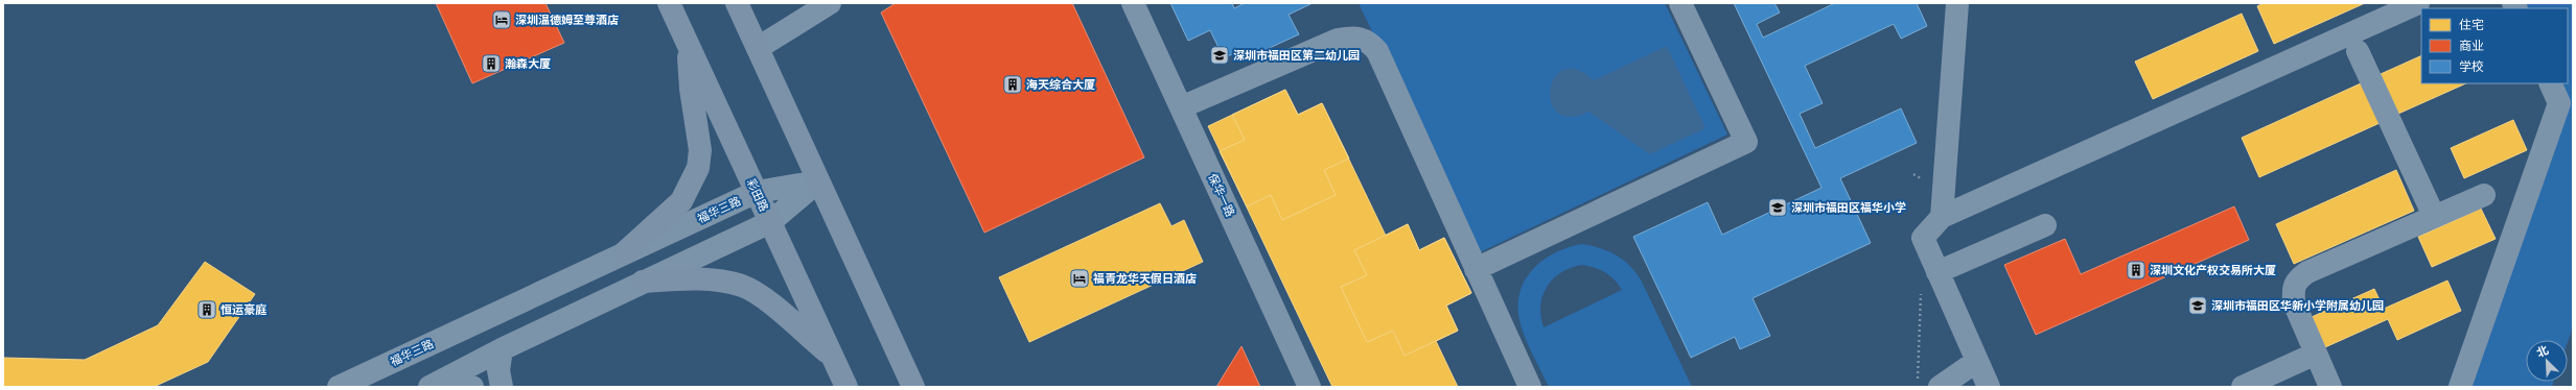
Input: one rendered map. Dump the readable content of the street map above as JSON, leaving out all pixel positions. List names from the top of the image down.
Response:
{
  "streets": {
    "main road": ["彩田路"],
    "street": ["保华一路", "福华三路"]
  },
  "crossings": [
    ["彩田路", "福华三路"]
  ],
  "places": {
    "hotel": ["深圳温德姆至尊酒店", "福青龙华天假日酒店"],
    "school or university": ["深圳市福田区第二幼儿园", "深圳市福田区福华小学", "深圳市福田区华新小学附属幼儿园"],
    "building": [
      "瀚森大厦",
      "海天综合大厦",
      "深圳文化产权交易所大厦",
      "恒运豪庭"
    ]
  },
  "legend": ["住宅", "商业", "学校"],
  "north": "top left"
}
